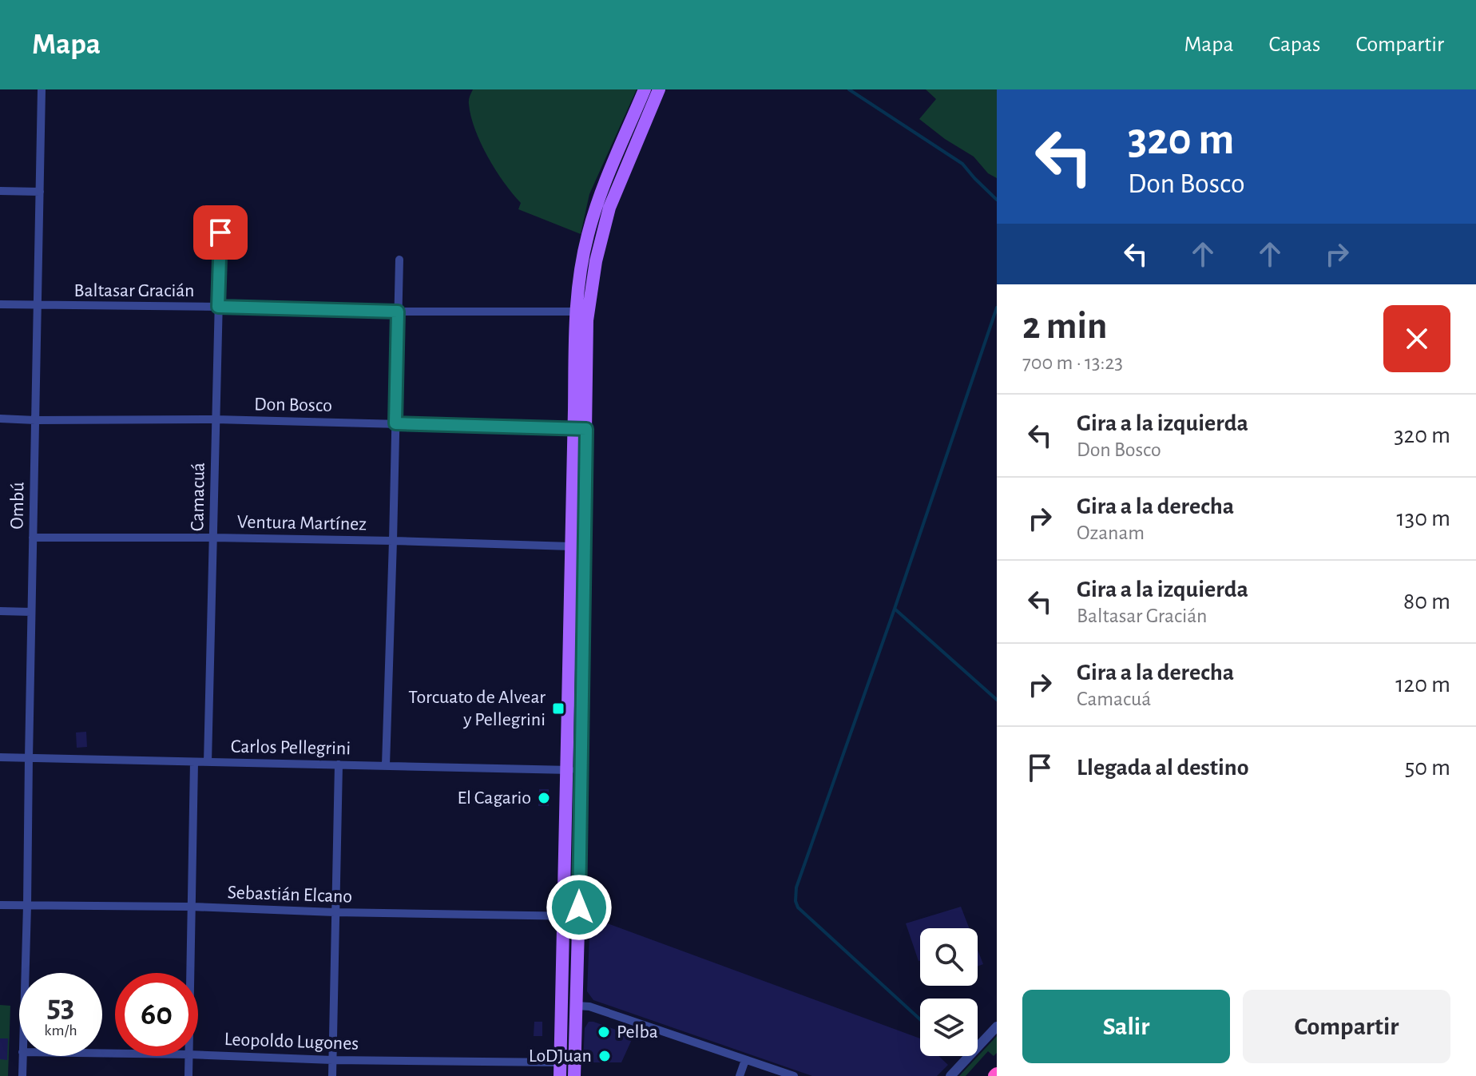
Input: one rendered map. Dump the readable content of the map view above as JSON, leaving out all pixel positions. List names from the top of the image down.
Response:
{
  "streets": {
    "street": [
      "Baltasar Gracián",
      "Don Bosco",
      "Camacuá",
      "Ombú",
      "Ventura Martínez",
      "Carlos Pellegrini",
      "Sebastián Elcano",
      "Leopoldo Lugones"
    ]
  },
  "crossings": [
    ["Baltasar Gracián", "Camacuá"],
    ["Baltasar Gracián", "Ombú"],
    ["Don Bosco", "Camacuá"],
    ["Don Bosco", "Ombú"],
    ["Camacuá", "Ventura Martínez"],
    ["Camacuá", "Carlos Pellegrini"],
    ["Ombú", "Ventura Martínez"],
    ["Ombú", "Carlos Pellegrini"],
    ["Ombú", "Sebastián Elcano"]
  ],
  "places": {
    "transit": ["Torcuato de Alvear y Pellegrini"],
    "other": ["El Cagario", "Pelba", "LoDJuan"]
  },
  "page": {
    "header": "Mapa",
    "nav": ["Mapa", "Capas", "Compartir"],
    "turn": ["320 m", "Don Bosco"],
    "heading": ["2 min", "700 m · 13:23"],
    "list": [
      {
        "name": "Gira a la izquierda",
        "note": "Don Bosco",
        "value": "320 m"
      },
      {
        "name": "Gira a la derecha",
        "note": "Ozanam",
        "value": "130 m"
      },
      {
        "name": "Gira a la izquierda",
        "note": "Baltasar Gracián",
        "value": "80 m"
      },
      {
        "name": "Gira a la derecha",
        "note": "Camacuá",
        "value": "120 m"
      },
      {
        "name": "Llegada al destino",
        "value": "50 m"
      }
    ],
    "speed": "53 km/h",
    "limit": "60",
    "buttons": ["Salir", "Compartir"]
  }
}
